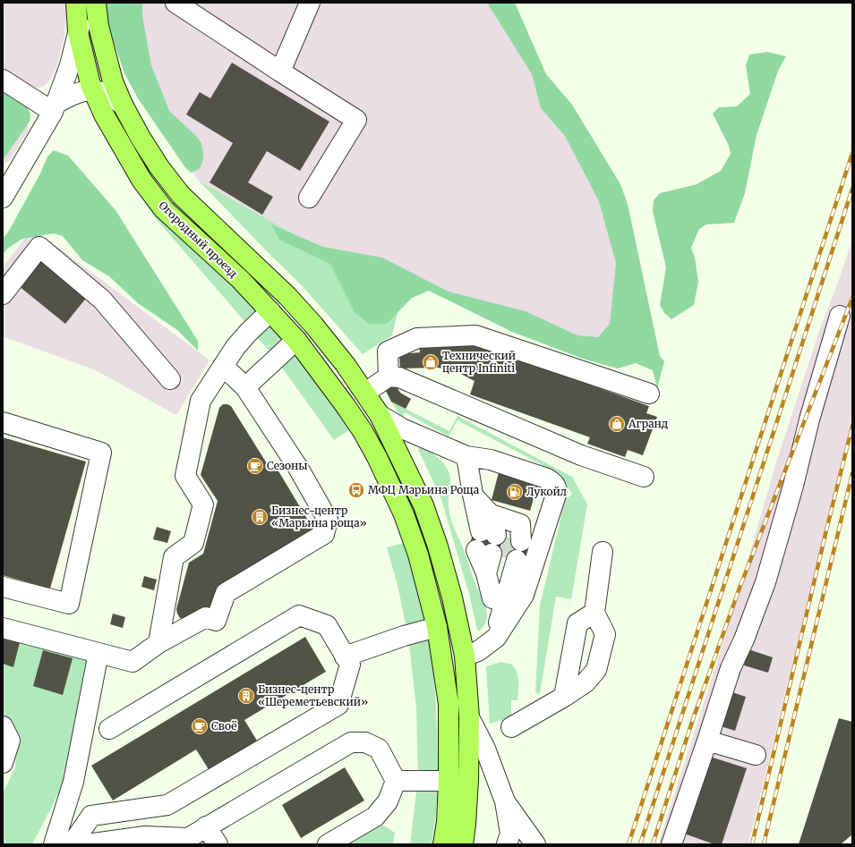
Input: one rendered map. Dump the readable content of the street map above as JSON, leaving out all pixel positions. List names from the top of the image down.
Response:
{
  "streets": {
    "main road": ["Огородный проезд"]
  },
  "places": {
    "shop": ["Технический центр Infiniti", "Агранд"],
    "cafe": ["Сезоны", "Своё"],
    "bus stop": ["МФЦ Марьина Роща"],
    "fuel station": ["Лукойл"],
    "building": ["Бизнес-центр «Марьина роща»", "Бизнес-центр «Шереметьевский»"]
  }
}
